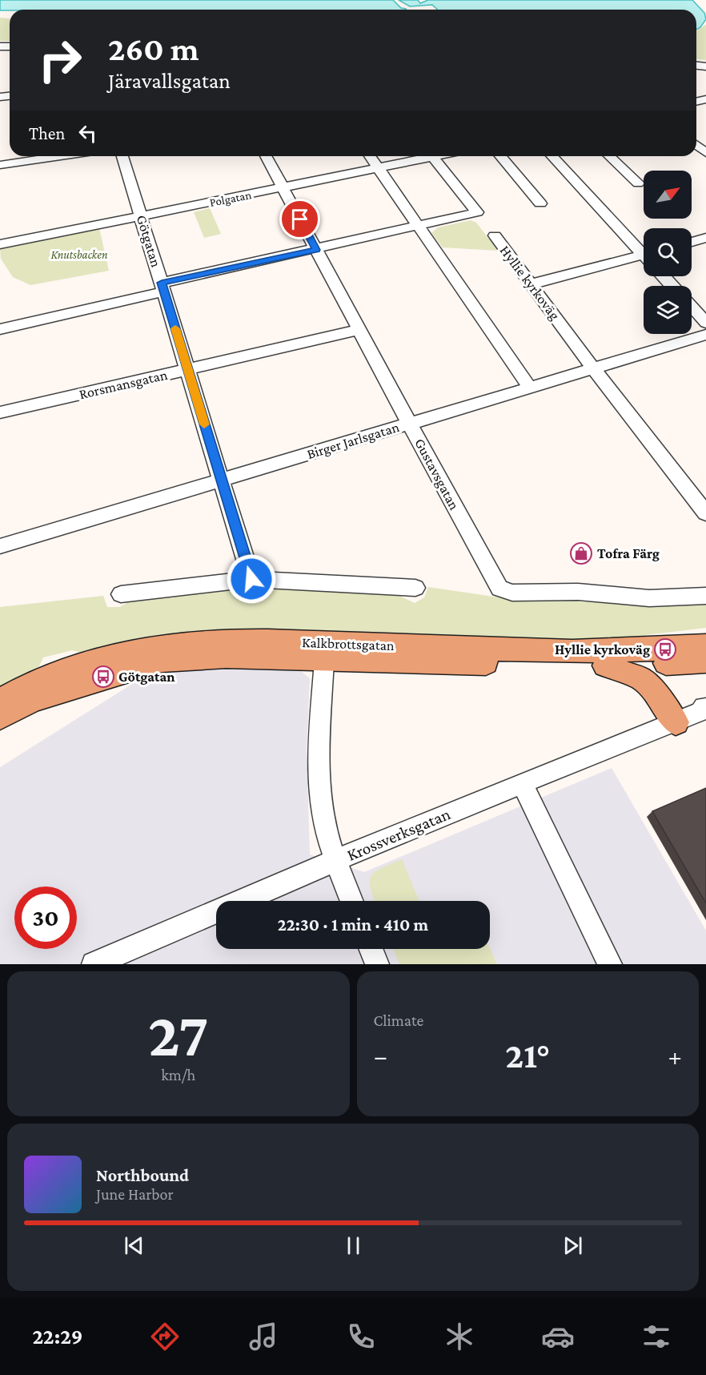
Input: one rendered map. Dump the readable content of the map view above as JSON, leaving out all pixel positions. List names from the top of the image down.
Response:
{
  "streets": {
    "main road": ["Kalkbrottsgatan"],
    "street": [
      "Polgatan",
      "Götgatan",
      "Hyllie kyrkoväg",
      "Rorsmansgatan",
      "Birger Jarlsgatan",
      "Gustavsgatan",
      "Krossverksgatan"
    ]
  },
  "crossings": [
    ["Polgatan", "Götgatan"],
    ["Polgatan", "Gustavsgatan"],
    ["Götgatan", "Rorsmansgatan"],
    ["Götgatan", "Birger Jarlsgatan"],
    ["Hyllie kyrkoväg", "Birger Jarlsgatan"],
    ["Rorsmansgatan", "Gustavsgatan"],
    ["Birger Jarlsgatan", "Gustavsgatan"]
  ],
  "parks": ["Knutsbacken"],
  "places": {
    "shop": ["Tofra Färg"],
    "bus stop": ["Hyllie kyrkoväg", "Götgatan"]
  },
  "north": "top right",
  "page": {
    "turn": ["260 m", "Järavallsgatan"],
    "then": "Then",
    "limit": "30",
    "trip": "22:30 · 1 min · 410 m",
    "tile": [
      ["27", "km/h"],
      "Climate"
    ],
    "heat": ["−", "21°", "+"],
    "song": ["Northbound", "June Harbor"],
    "tabs": "22:29"
  }
}
